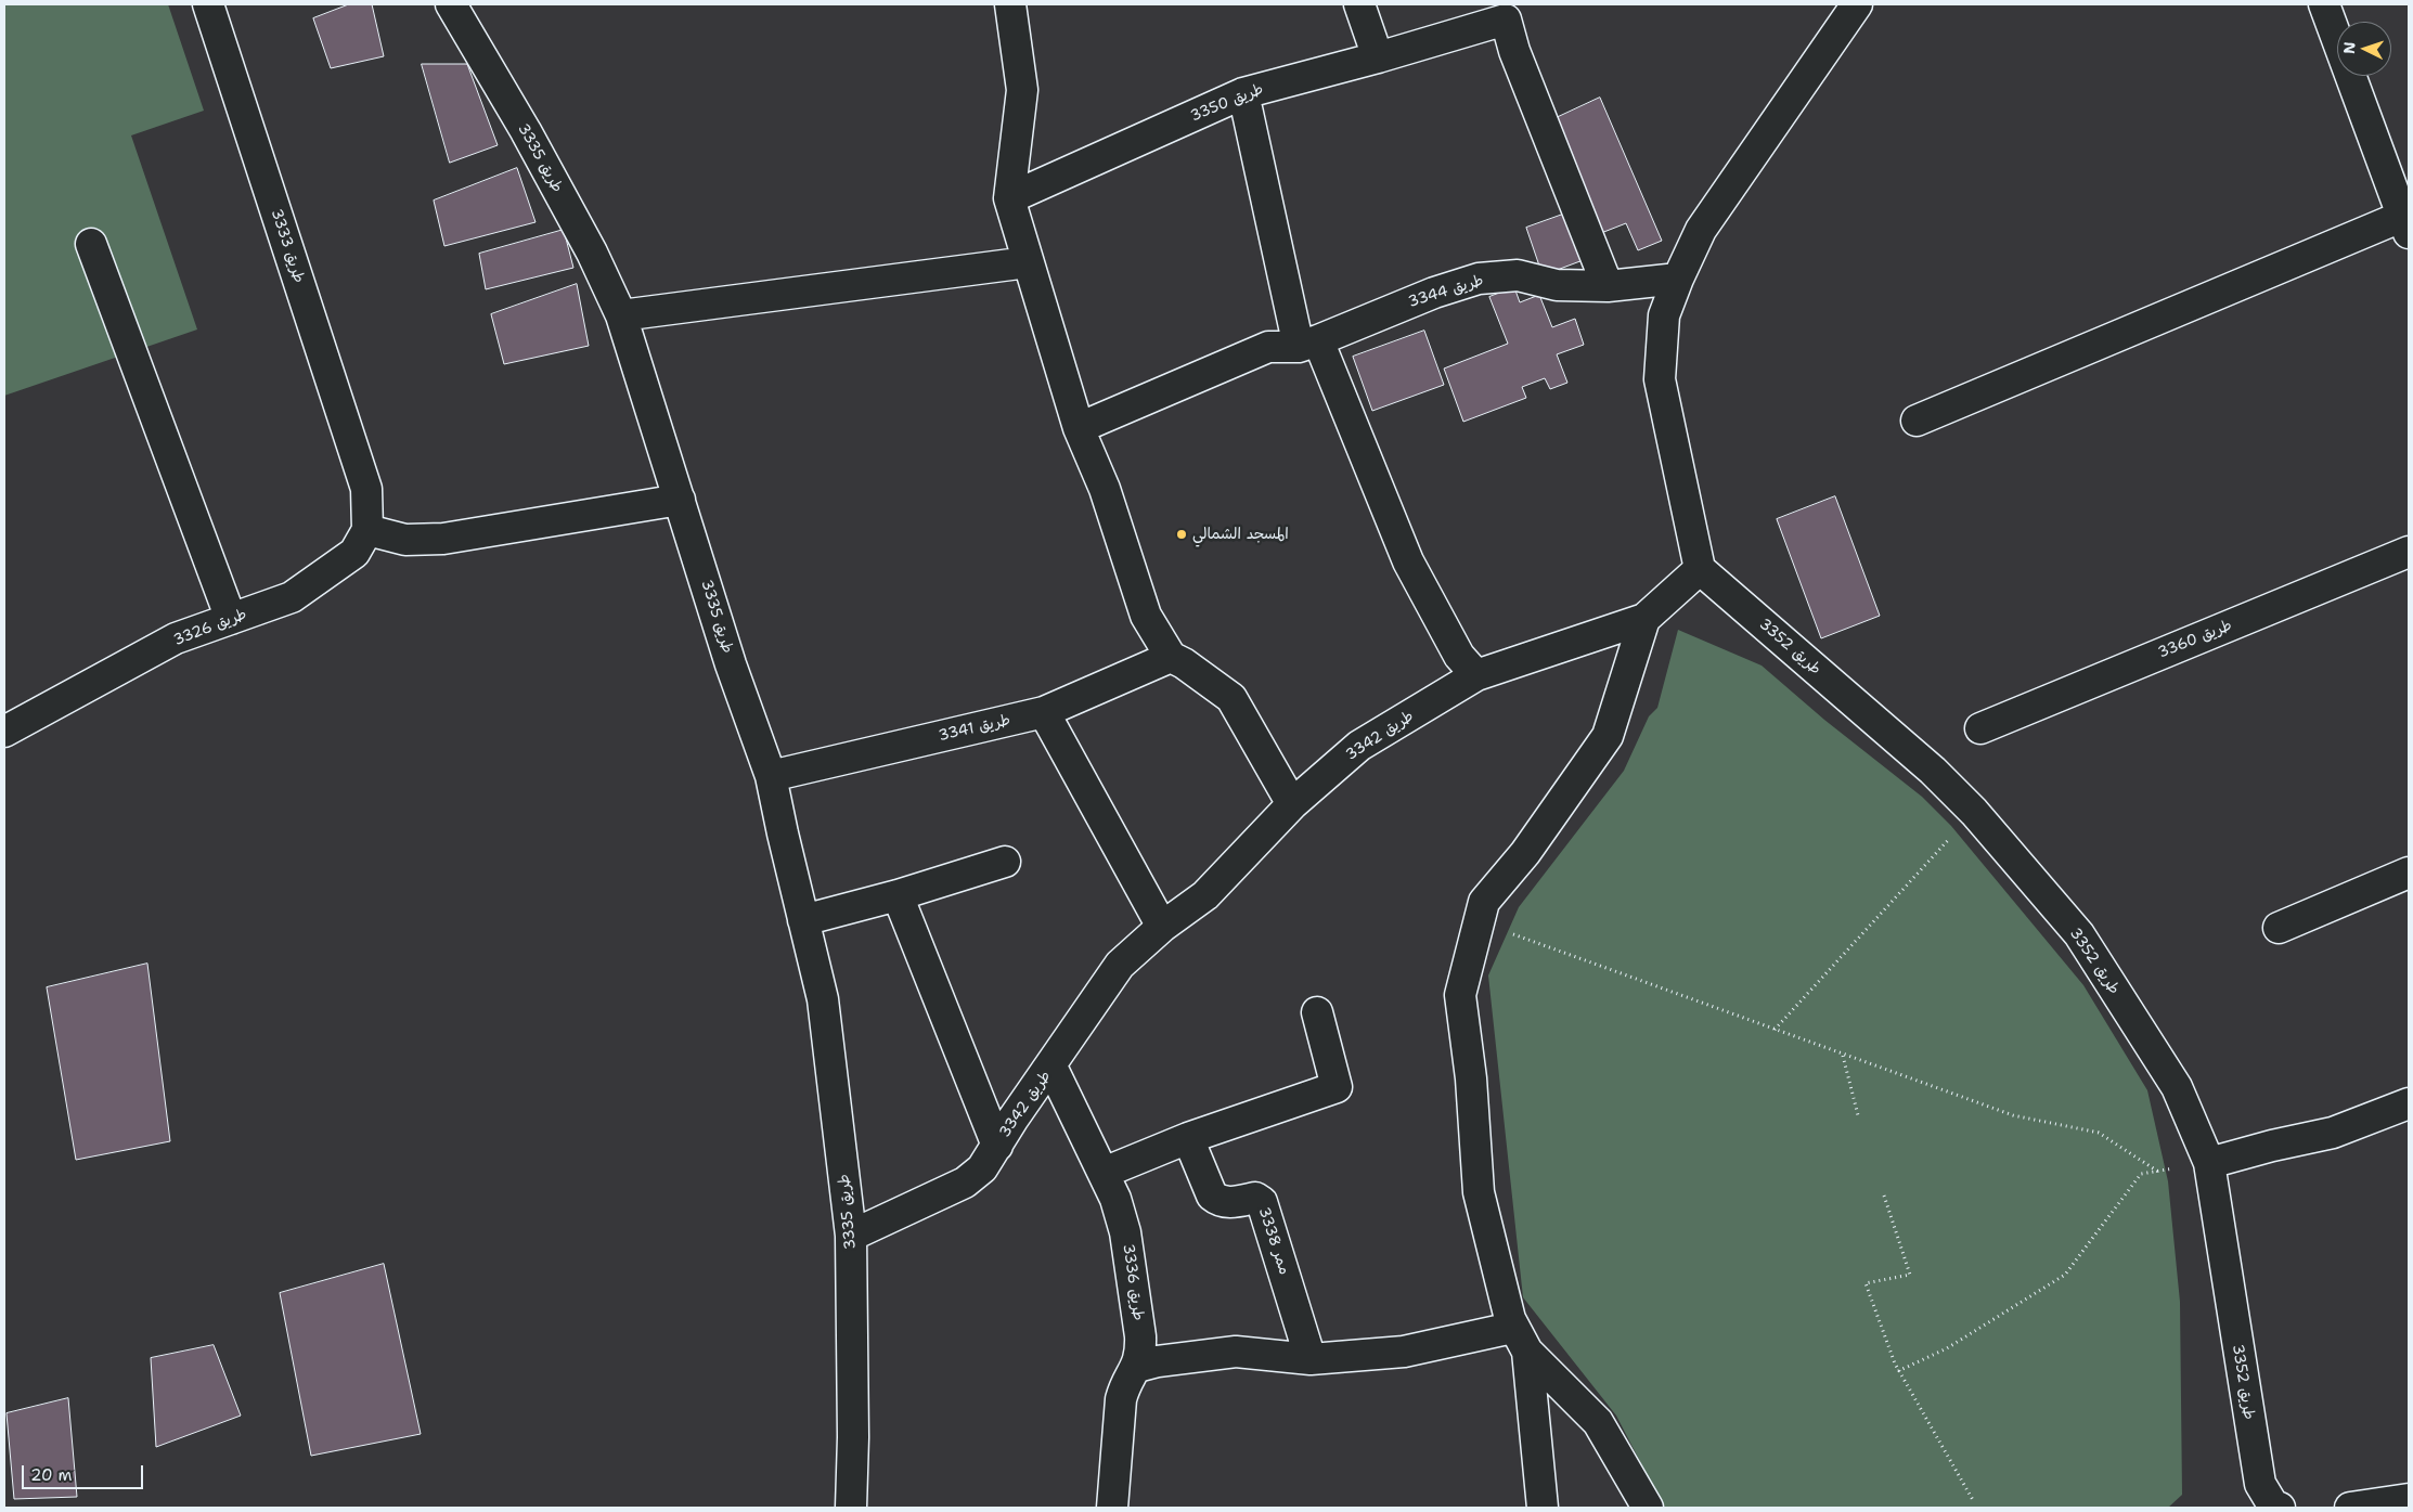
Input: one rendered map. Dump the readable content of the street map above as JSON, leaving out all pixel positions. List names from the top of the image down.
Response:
{
  "streets": {
    "street": [
      "طريق 3350",
      "طريق 3335",
      "طريق 3333",
      "طريق 3344",
      "طريق 3326",
      "طريق 3360",
      "طريق 3352",
      "طريق 3341",
      "طريق 3342",
      "ممر 3338",
      "طريق 3336"
    ]
  },
  "crossings": [
    ["طريق 3350", "طريق 3344"],
    ["طريق 3335", "طريق 3341"],
    ["طريق 3335", "طريق 3342"],
    ["طريق 3333", "طريق 3326"],
    ["طريق 3342", "طريق 3336"]
  ],
  "places": ["المسجد الشمالي"],
  "scale_bar": "20 m",
  "north": "left"
}
